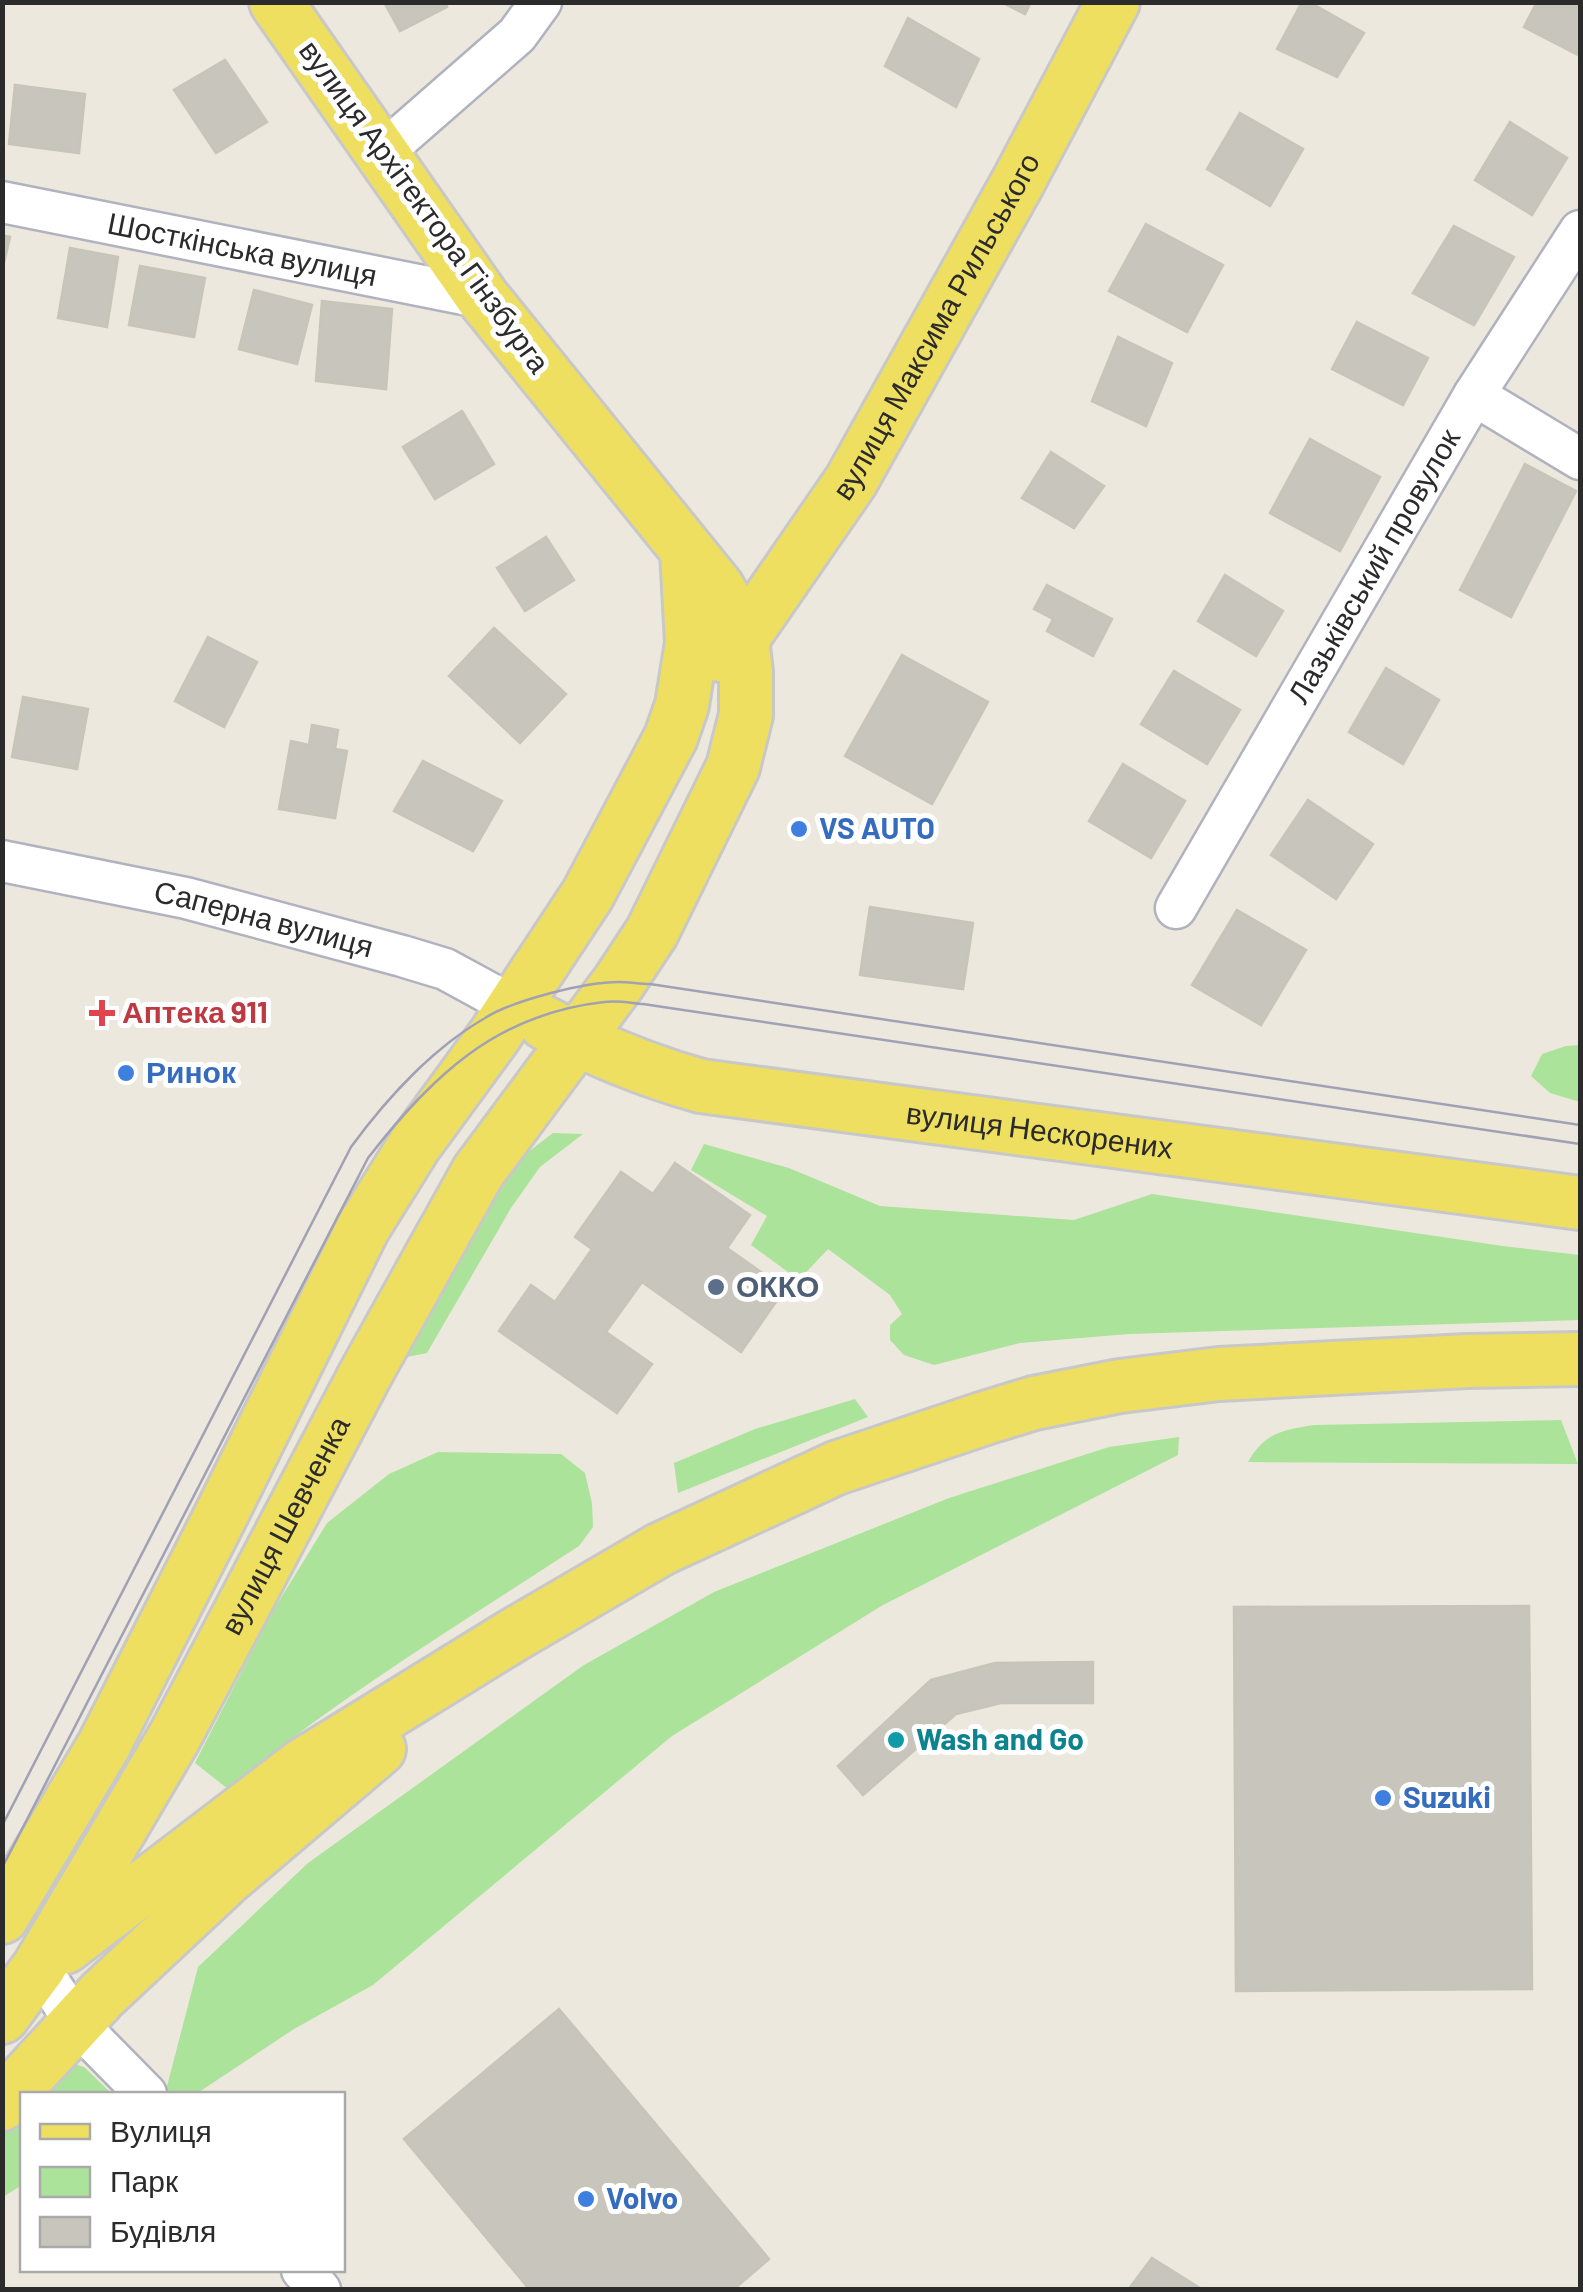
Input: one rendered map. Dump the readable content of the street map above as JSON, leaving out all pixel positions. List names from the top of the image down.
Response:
{
  "streets": {
    "main road": [
      "вулиця Архітектора Гінзбурга",
      "вулиця Максима Рильського",
      "вулиця Нескорених",
      "вулиця Шевченка"
    ],
    "street": ["Шосткінська вулиця", "Лазьківський провулок", "Саперна вулиця"]
  },
  "crossings": [
    ["вулиця Архітектора Гінзбурга", "Шосткінська вулиця"],
    ["Саперна вулиця", "вулиця Нескорених"],
    ["Саперна вулиця", "вулиця Шевченка"],
    ["вулиця Нескорених", "вулиця Шевченка"]
  ],
  "places": {
    "other": [
      "VS AUTO",
      "Ринок",
      "ОККО",
      "Wash and Go",
      "Suzuki",
      "Volvo"
    ],
    "health": ["Аптека 911"]
  },
  "legend": ["Вулиця", "Парк", "Будівля"]
}
